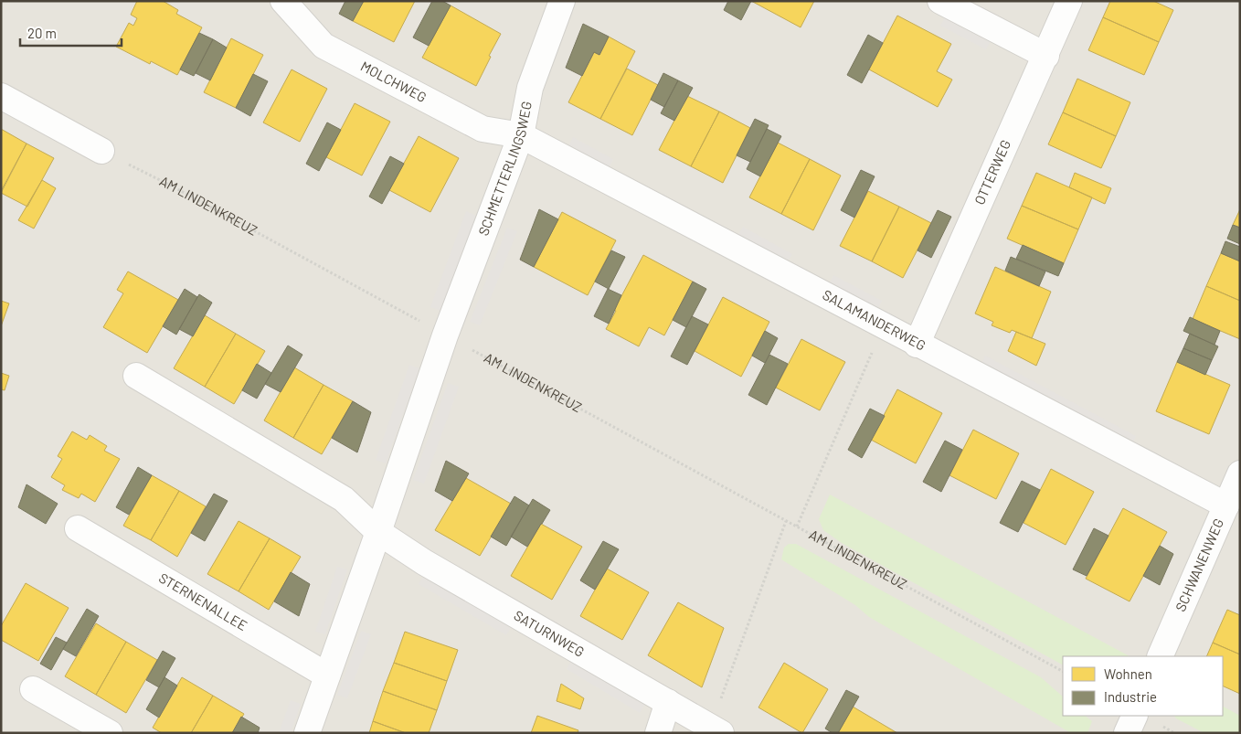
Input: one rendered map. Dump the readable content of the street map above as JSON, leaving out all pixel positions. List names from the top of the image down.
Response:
{
  "streets": {
    "street": [
      "MOLCHWEG",
      "SCHMETTERLINGSWEG",
      "OTTERWEG",
      "SALAMANDERWEG",
      "SCHWANENWEG",
      "STERNENALLEE",
      "SATURNWEG"
    ],
    "path": ["AM LINDENKREUZ"]
  },
  "crossings": [
    ["MOLCHWEG", "SCHMETTERLINGSWEG"],
    ["MOLCHWEG", "SALAMANDERWEG"],
    ["SCHMETTERLINGSWEG", "AM LINDENKREUZ"],
    ["SCHMETTERLINGSWEG", "SALAMANDERWEG"],
    ["OTTERWEG", "SALAMANDERWEG"],
    ["SALAMANDERWEG", "SCHWANENWEG"]
  ],
  "legend": ["Wohnen", "Industrie"],
  "scale_bar": "20 m"
}
